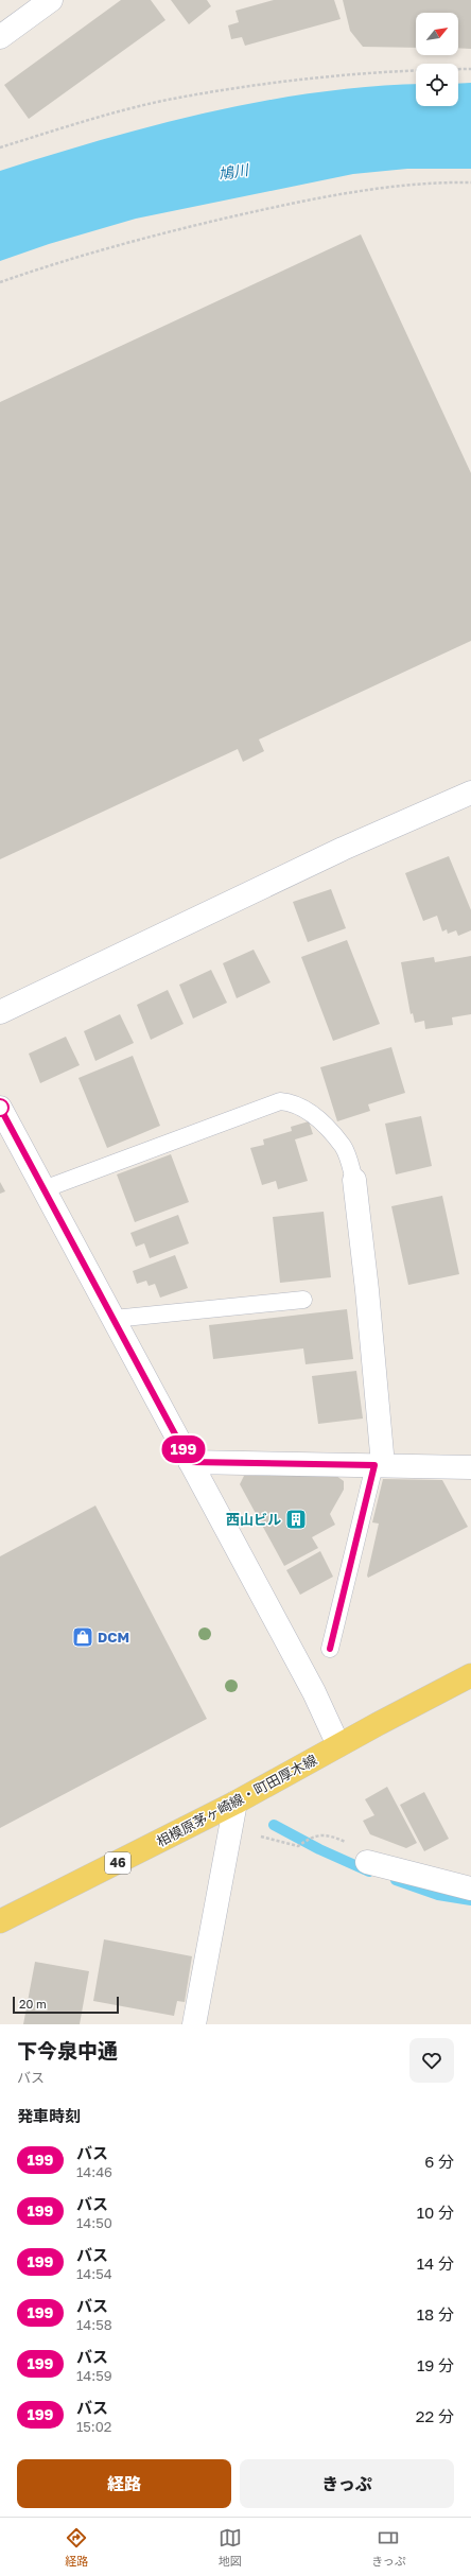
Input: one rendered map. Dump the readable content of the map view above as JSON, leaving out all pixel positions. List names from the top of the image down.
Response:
{
  "streets": {
    "main road": ["相模原茅ヶ崎線・町田厚木線", "46"]
  },
  "water": ["鳩川"],
  "places": {
    "building": ["西山ビル"],
    "shop": ["DCM"]
  },
  "lines": ["bus line 199"],
  "scale_bar": "20 m",
  "north": "top right",
  "page": {
    "on_map": "199",
    "scale": "20 m",
    "heading": [
      ["下今泉中通", "バス"],
      "発車時刻"
    ],
    "list": [
      {
        "mark": "199",
        "name": "バス",
        "note": "14:46",
        "value": "6 分"
      },
      {
        "mark": "199",
        "name": "バス",
        "note": "14:50",
        "value": "10 分"
      },
      {
        "mark": "199",
        "name": "バス",
        "note": "14:54",
        "value": "14 分"
      },
      {
        "mark": "199",
        "name": "バス",
        "note": "14:58",
        "value": "18 分"
      },
      {
        "mark": "199",
        "name": "バス",
        "note": "14:59",
        "value": "19 分"
      },
      {
        "mark": "199",
        "name": "バス",
        "note": "15:02",
        "value": "22 分"
      }
    ],
    "buttons": ["経路", "きっぷ"],
    "tabs": ["経路", "地図", "きっぷ"]
  }
}
